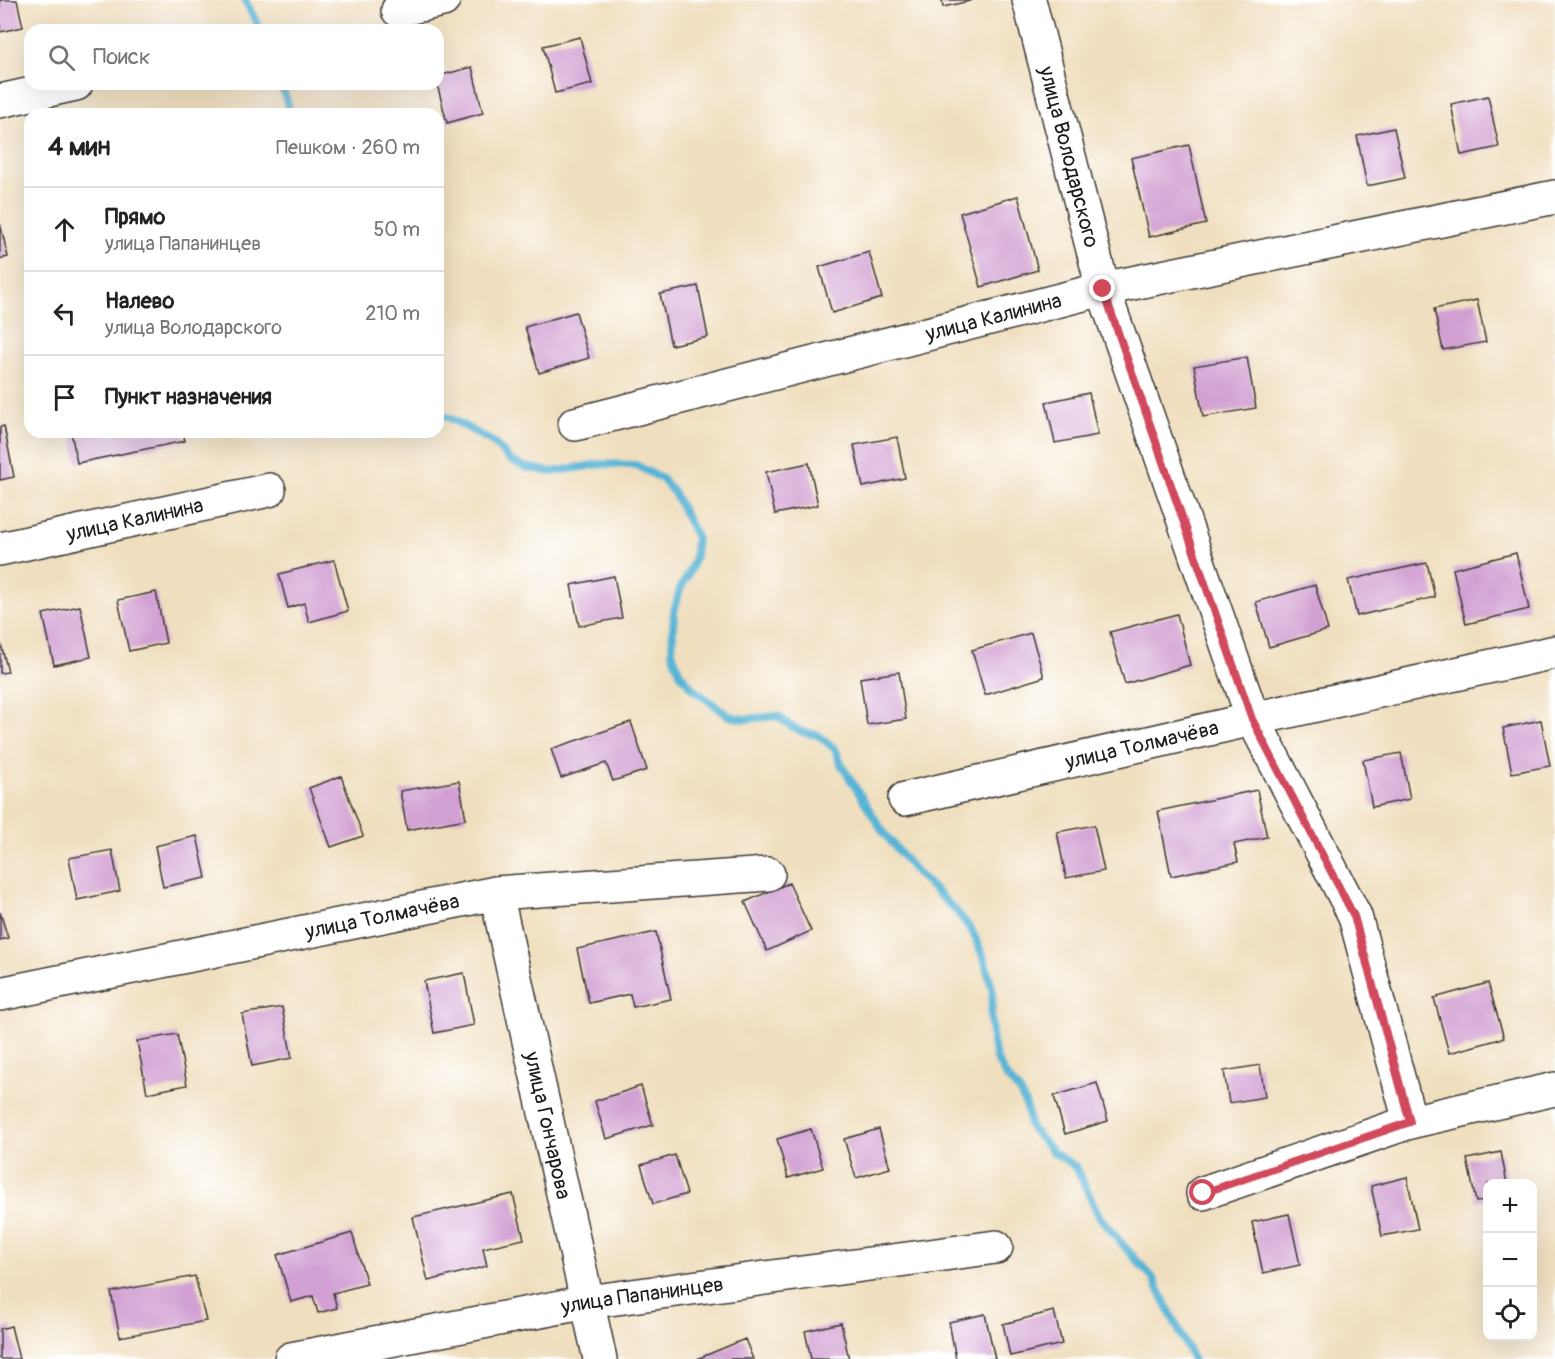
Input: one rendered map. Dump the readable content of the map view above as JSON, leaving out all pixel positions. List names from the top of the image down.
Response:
{
  "streets": {
    "street": [
      "улица Володарского",
      "улица Калинина",
      "улица Толмачёва",
      "улица Гончарова",
      "улица Папанинцев"
    ]
  },
  "crossings": [
    ["улица Володарского", "улица Калинина"],
    ["улица Володарского", "улица Толмачёва"],
    ["улица Толмачёва", "улица Гончарова"],
    ["улица Гончарова", "улица Папанинцев"]
  ],
  "page": {
    "search": "Поиск",
    "heading": ["4 мин", "Пешком · 260 m"],
    "list": [
      ["Прямо", "улица Папанинцев", "50 m"],
      ["Налево", "улица Володарского", "210 m"],
      "Пункт назначения"
    ],
    "map_buttons": ["+", "−"]
  }
}
